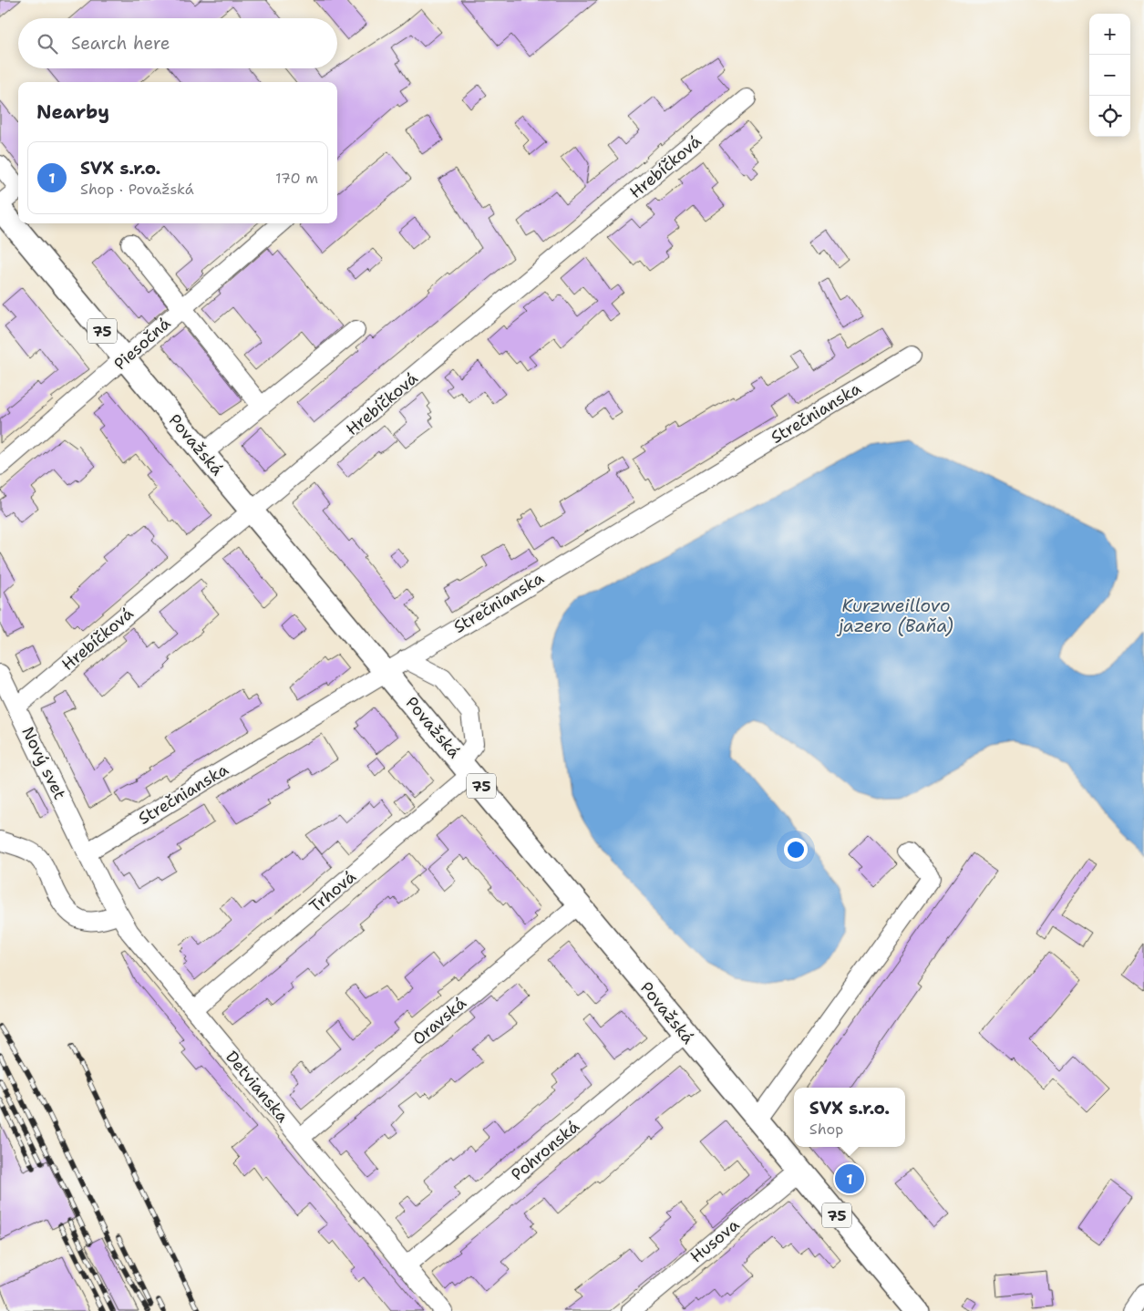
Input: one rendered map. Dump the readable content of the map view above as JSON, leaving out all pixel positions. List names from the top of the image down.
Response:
{
  "streets": {
    "main road": ["75", "Považská"],
    "street": [
      "Hrebíčková",
      "Piesočná",
      "Strečnianska",
      "Nový svet",
      "Trhová",
      "Oravská",
      "Detvianska",
      "Pohronská",
      "Husova"
    ]
  },
  "crossings": [
    ["Hrebíčková", "Považská"],
    ["Hrebíčková", "Nový svet"],
    ["Piesočná", "Považská"],
    ["Strečnianska", "Považská"],
    ["Strečnianska", "Nový svet"],
    ["Strečnianska", "Trhová"],
    ["Strečnianska", "Detvianska"],
    ["Považská", "Trhová"],
    ["Považská", "Oravská"],
    ["Považská", "Pohronská"],
    ["Považská", "Husova"],
    ["Nový svet", "Detvianska"],
    ["Trhová", "Detvianska"],
    ["Oravská", "Detvianska"],
    ["Detvianska", "Pohronská"]
  ],
  "water": ["Kurzweillovo jazero (Baňa)"],
  "page": {
    "map_buttons": ["+", "−"],
    "search": "Search here",
    "heading": "Nearby",
    "list": [
      {
        "mark": "1",
        "name": "SVX s.r.o.",
        "note": "Shop · Považská",
        "value": "170 m"
      }
    ],
    "popup": ["SVX s.r.o.", "Shop"],
    "pins": "1"
  }
}
